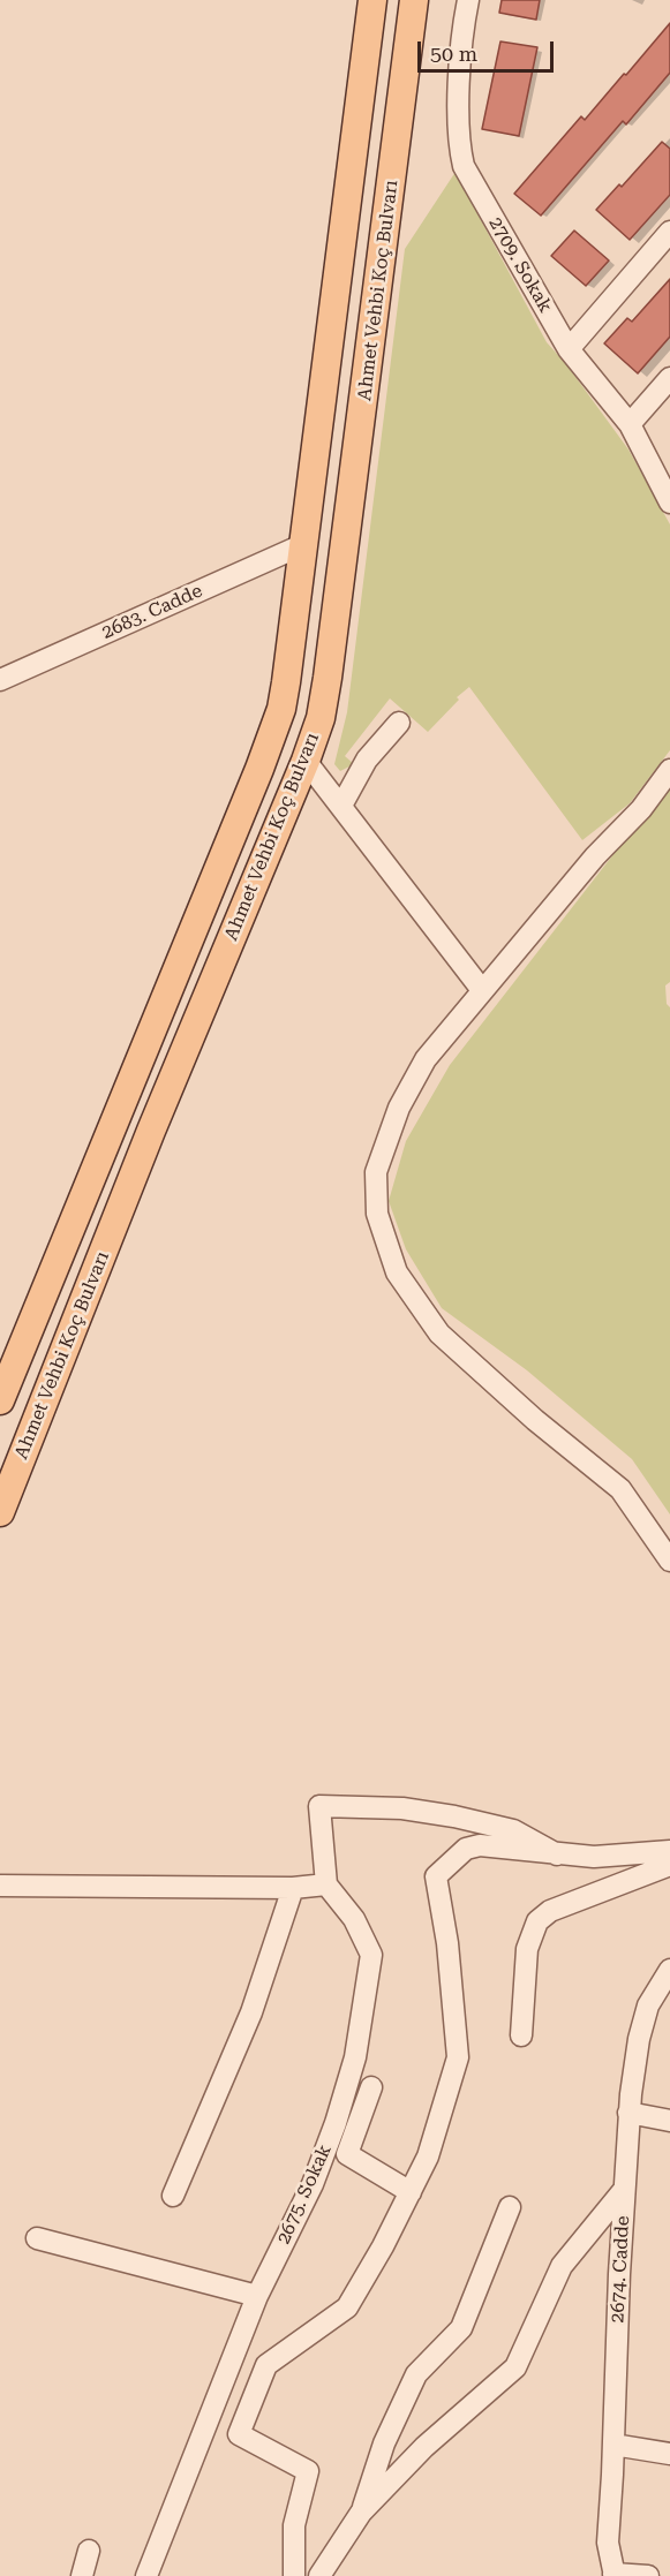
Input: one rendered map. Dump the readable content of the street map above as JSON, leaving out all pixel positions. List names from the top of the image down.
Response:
{
  "streets": {
    "main road": ["Ahmet Vehbi Koç Bulvarı"],
    "street": [
      "2709. Sokak",
      "2683. Cadde",
      "2675. Sokak",
      "2674. Cadde"
    ]
  },
  "crossings": [
    ["Ahmet Vehbi Koç Bulvarı", "2683. Cadde"]
  ],
  "scale_bar": "50 m"
}
